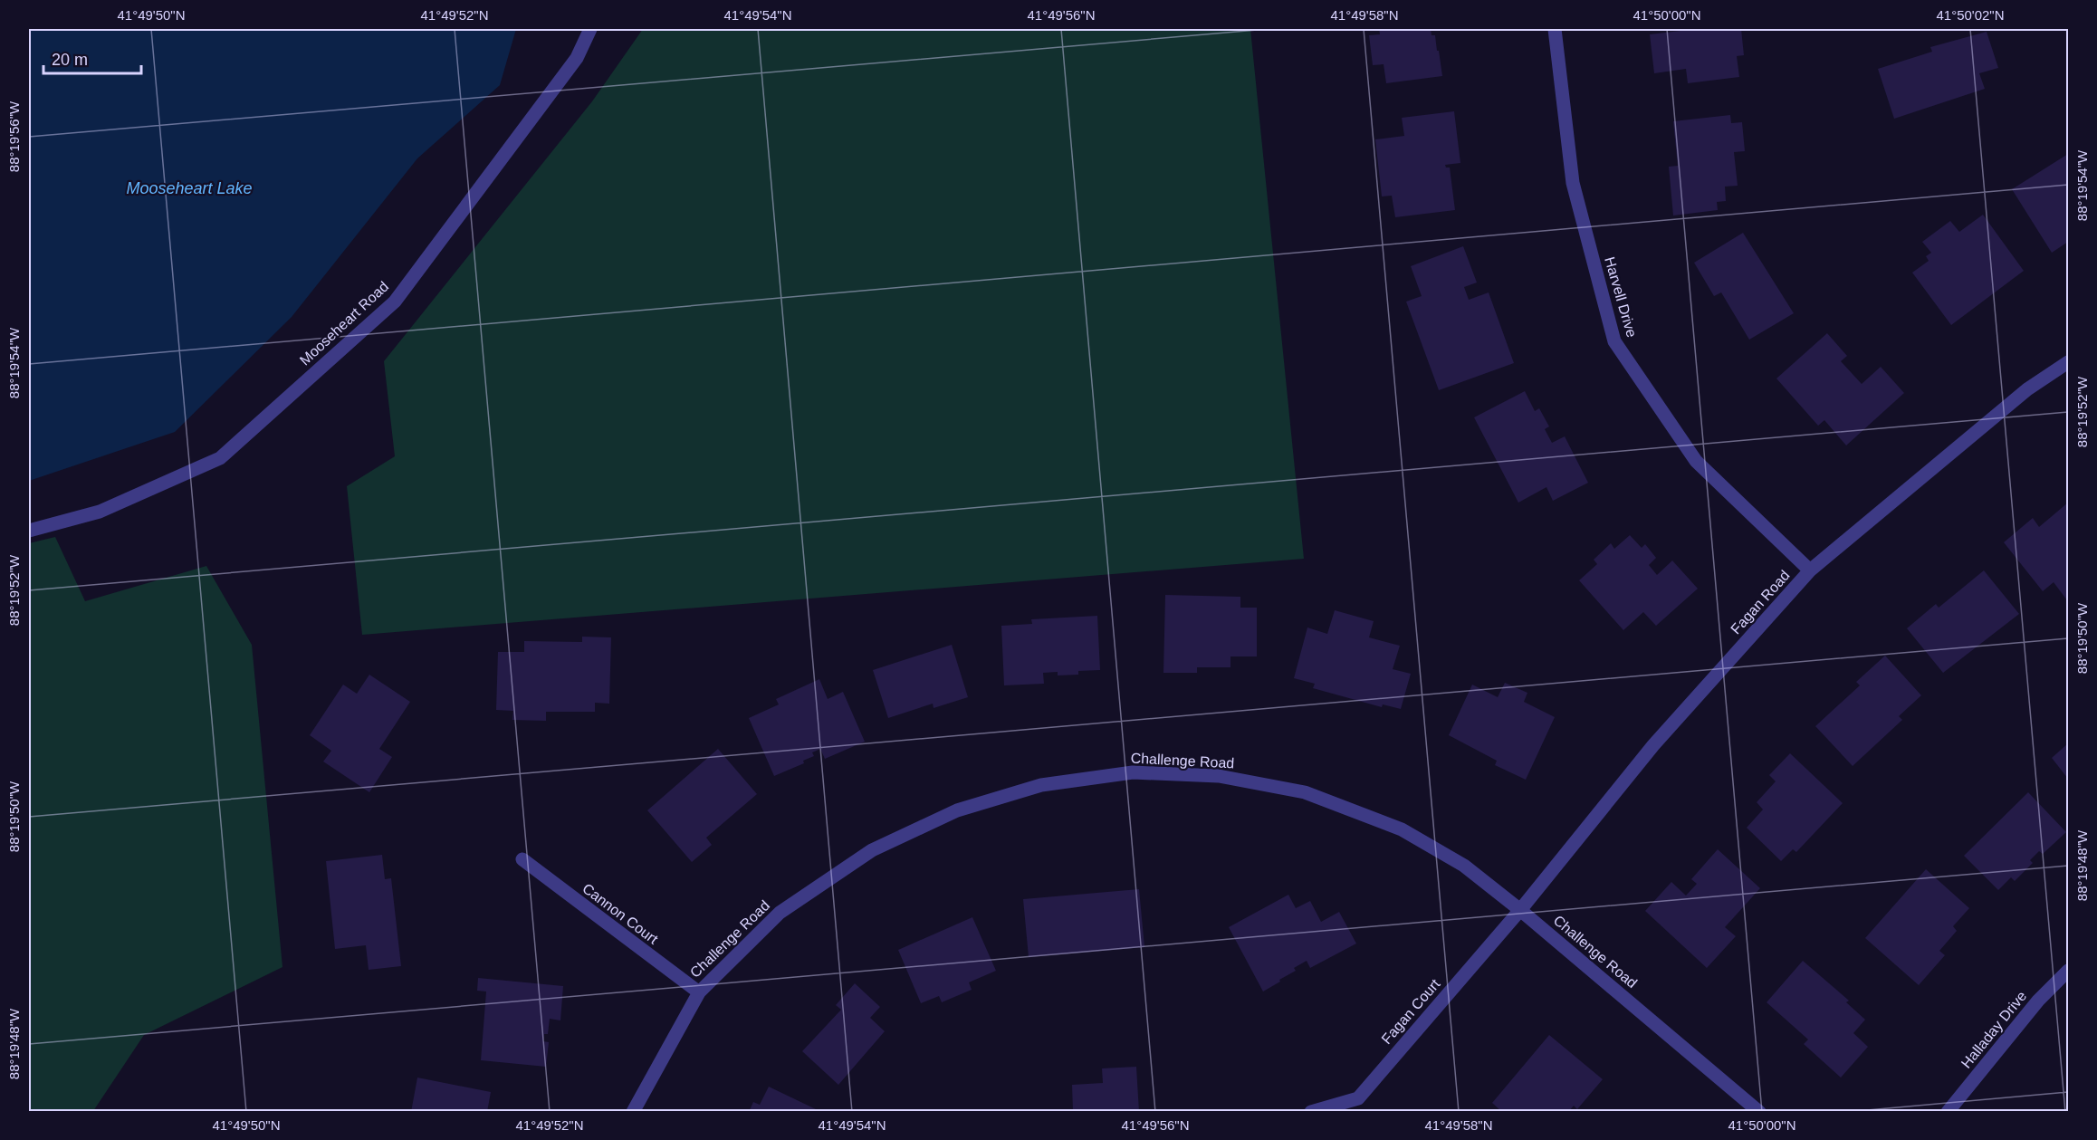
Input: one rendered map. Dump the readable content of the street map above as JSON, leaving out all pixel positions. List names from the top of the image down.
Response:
{
  "streets": {
    "street": [
      "Harvell Drive",
      "Mooseheart Road",
      "Fagan Road",
      "Challenge Road",
      "Cannon Court",
      "Fagan Court",
      "Halladay Drive"
    ]
  },
  "crossings": [
    ["Harvell Drive", "Fagan Road"],
    ["Fagan Road", "Challenge Road"],
    ["Fagan Road", "Fagan Court"],
    ["Challenge Road", "Cannon Court"],
    ["Challenge Road", "Fagan Court"]
  ],
  "water": ["Mooseheart Lake"],
  "scale_bar": "20 m",
  "coordinates": [
    "41°49'50\"N",
    "41°49'52\"N",
    "41°49'54\"N",
    "41°49'56\"N",
    "41°49'58\"N",
    "41°50'00\"N",
    "41°50'02\"N",
    "88°19'56\"W",
    "88°19'54\"W",
    "88°19'52\"W",
    "88°19'50\"W",
    "88°19'48\"W"
  ]
}
